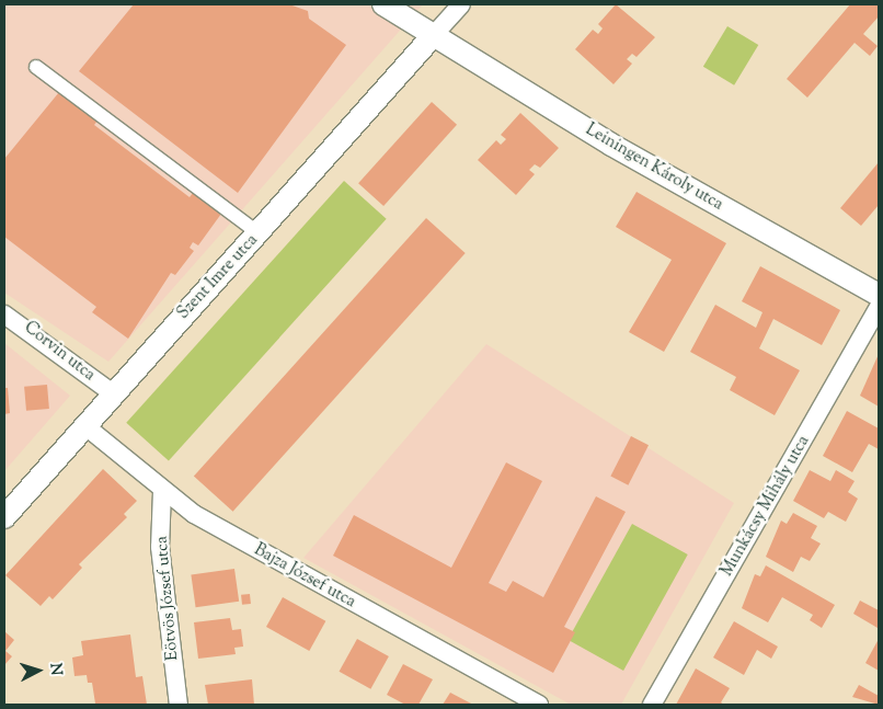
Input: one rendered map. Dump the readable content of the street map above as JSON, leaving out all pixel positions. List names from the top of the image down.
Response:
{
  "streets": {
    "street": [
      "Leiningen Károly utca",
      "Szent Imre utca",
      "Corvin utca",
      "Munkácsy Mihály utca",
      "Bajza József utca",
      "Eötvös József utca"
    ]
  },
  "crossings": [
    ["Leiningen Károly utca", "Szent Imre utca"],
    ["Szent Imre utca", "Corvin utca"],
    ["Szent Imre utca", "Bajza József utca"],
    ["Bajza József utca", "Eötvös József utca"]
  ],
  "north": "right"
}
